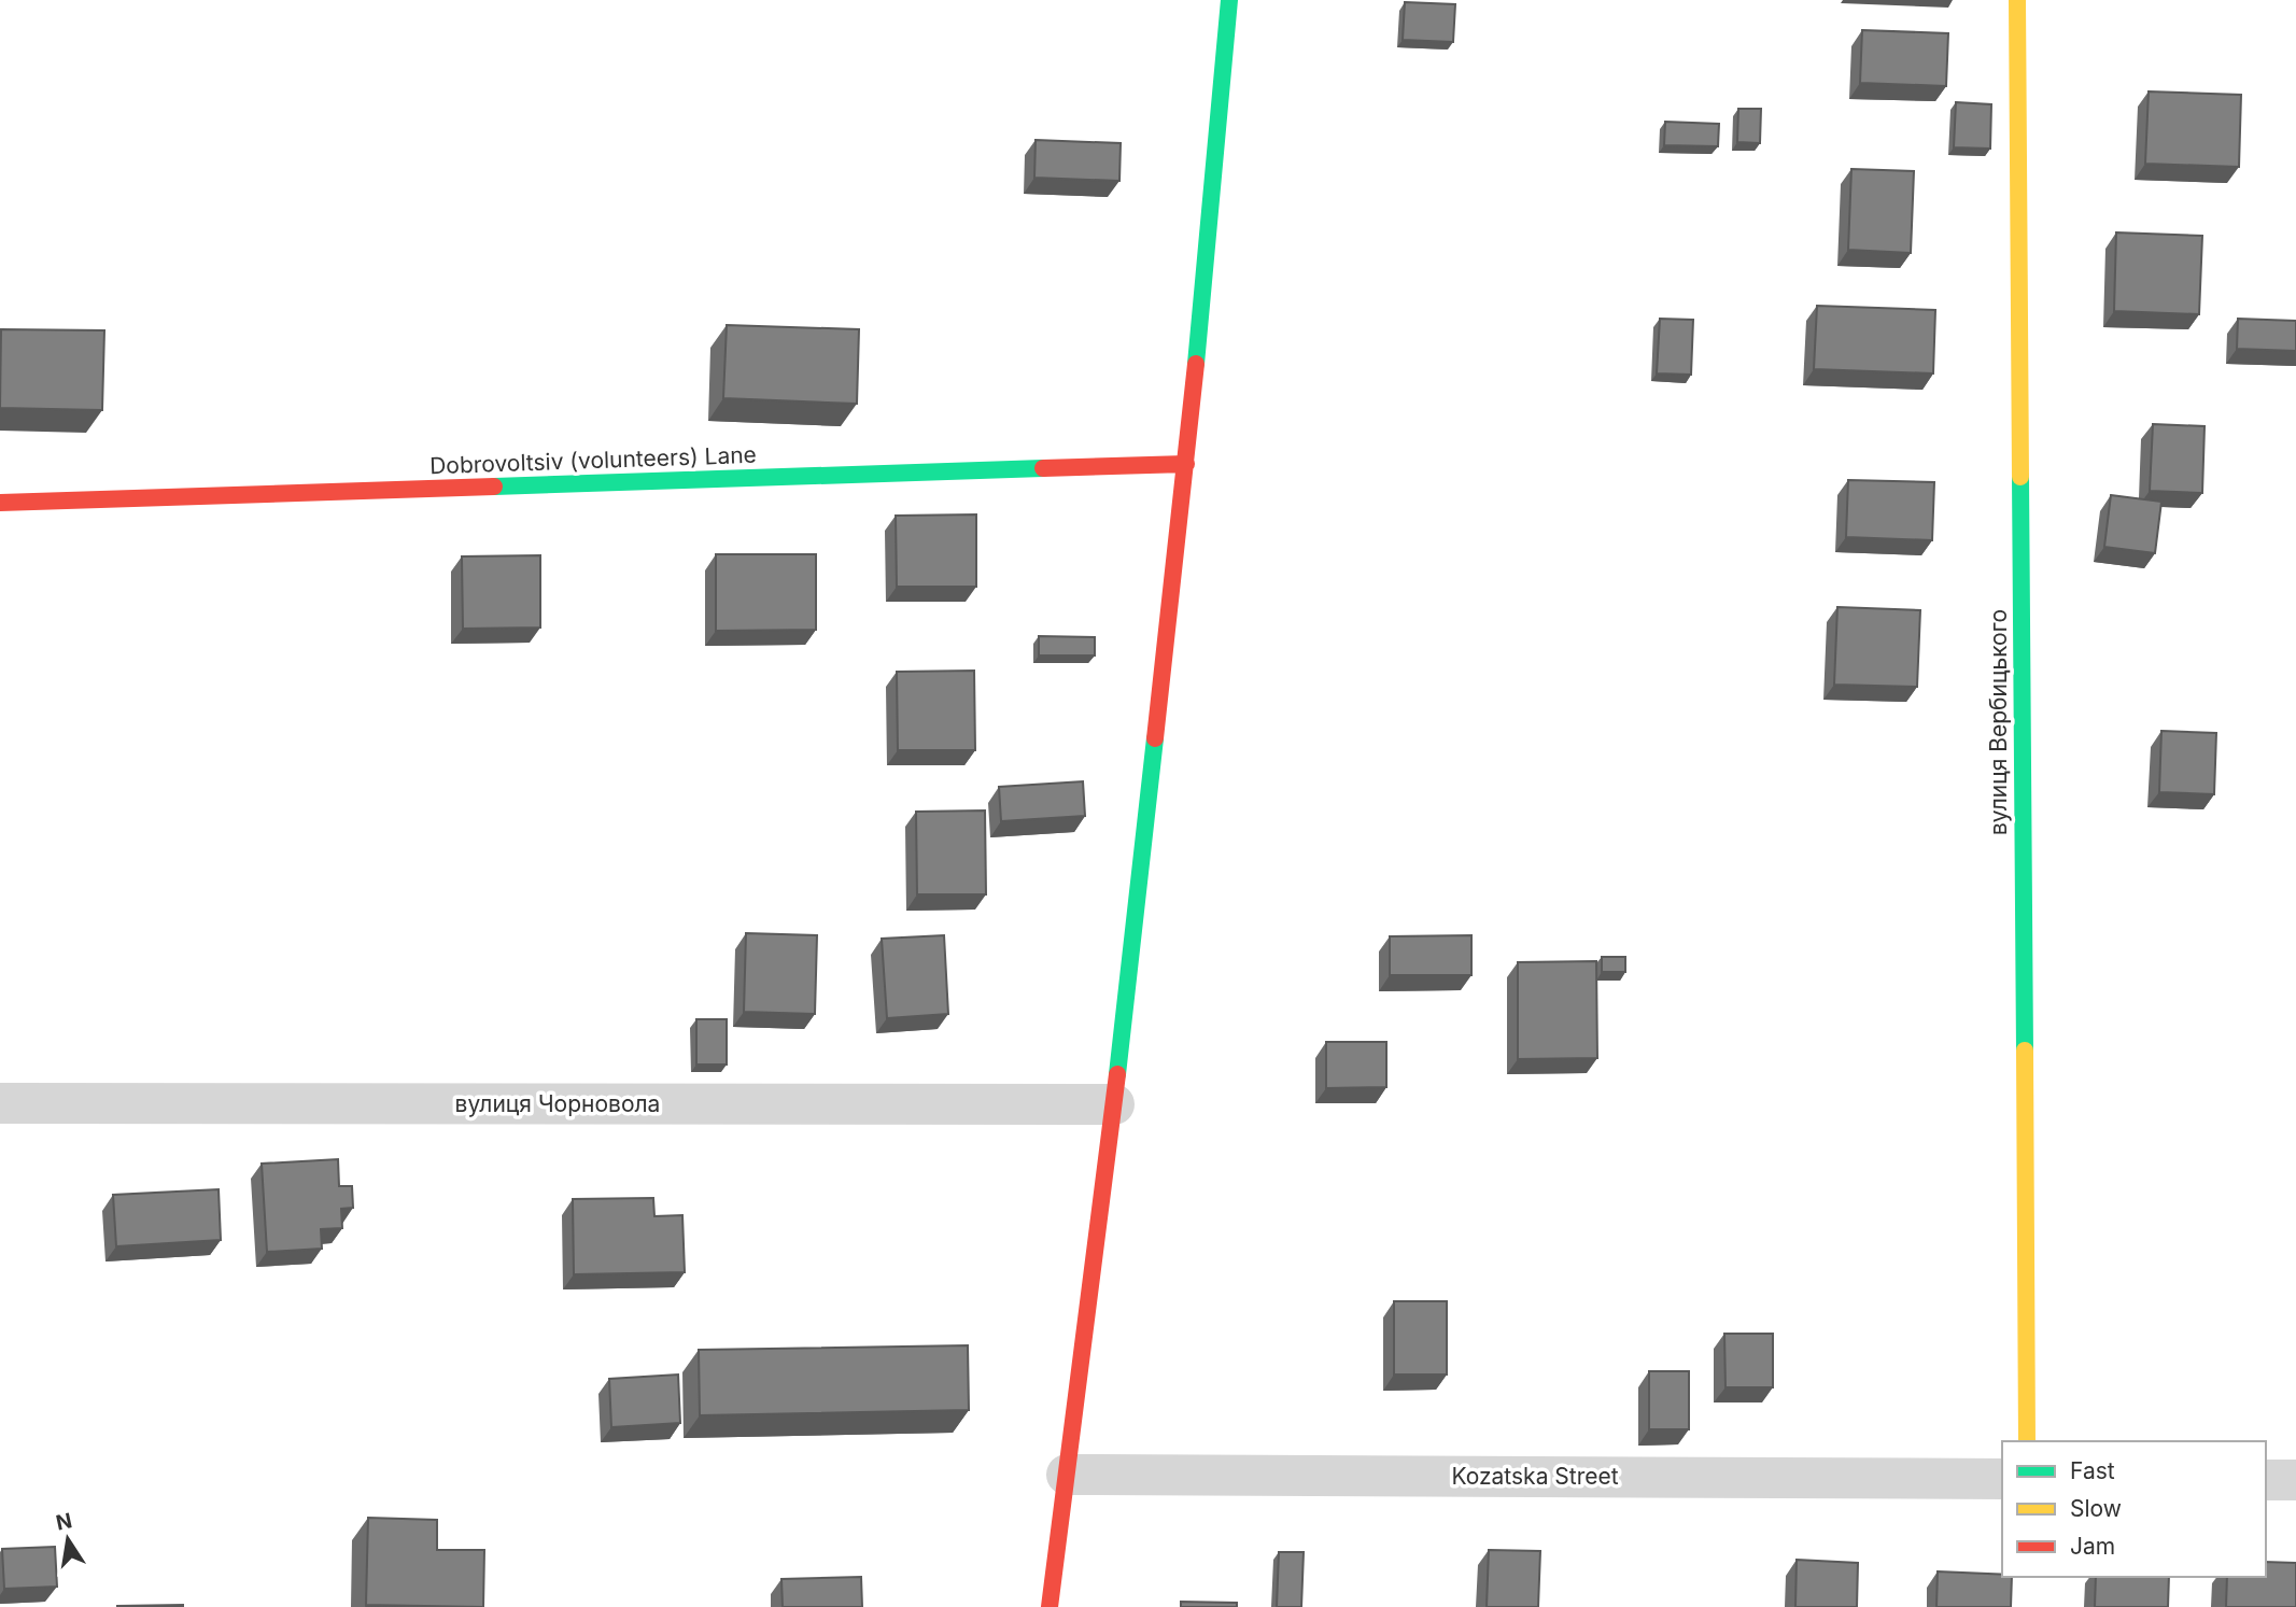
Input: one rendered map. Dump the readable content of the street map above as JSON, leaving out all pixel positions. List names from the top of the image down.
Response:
{
  "streets": {
    "street": [
      "Dobrovoltsiv (volunteers) Lane",
      "вулиця Вербицького",
      "вулиця Чорновола",
      "Kozatska Street"
    ]
  },
  "legend": ["Fast", "Slow", "Jam"],
  "north": "top"
}
